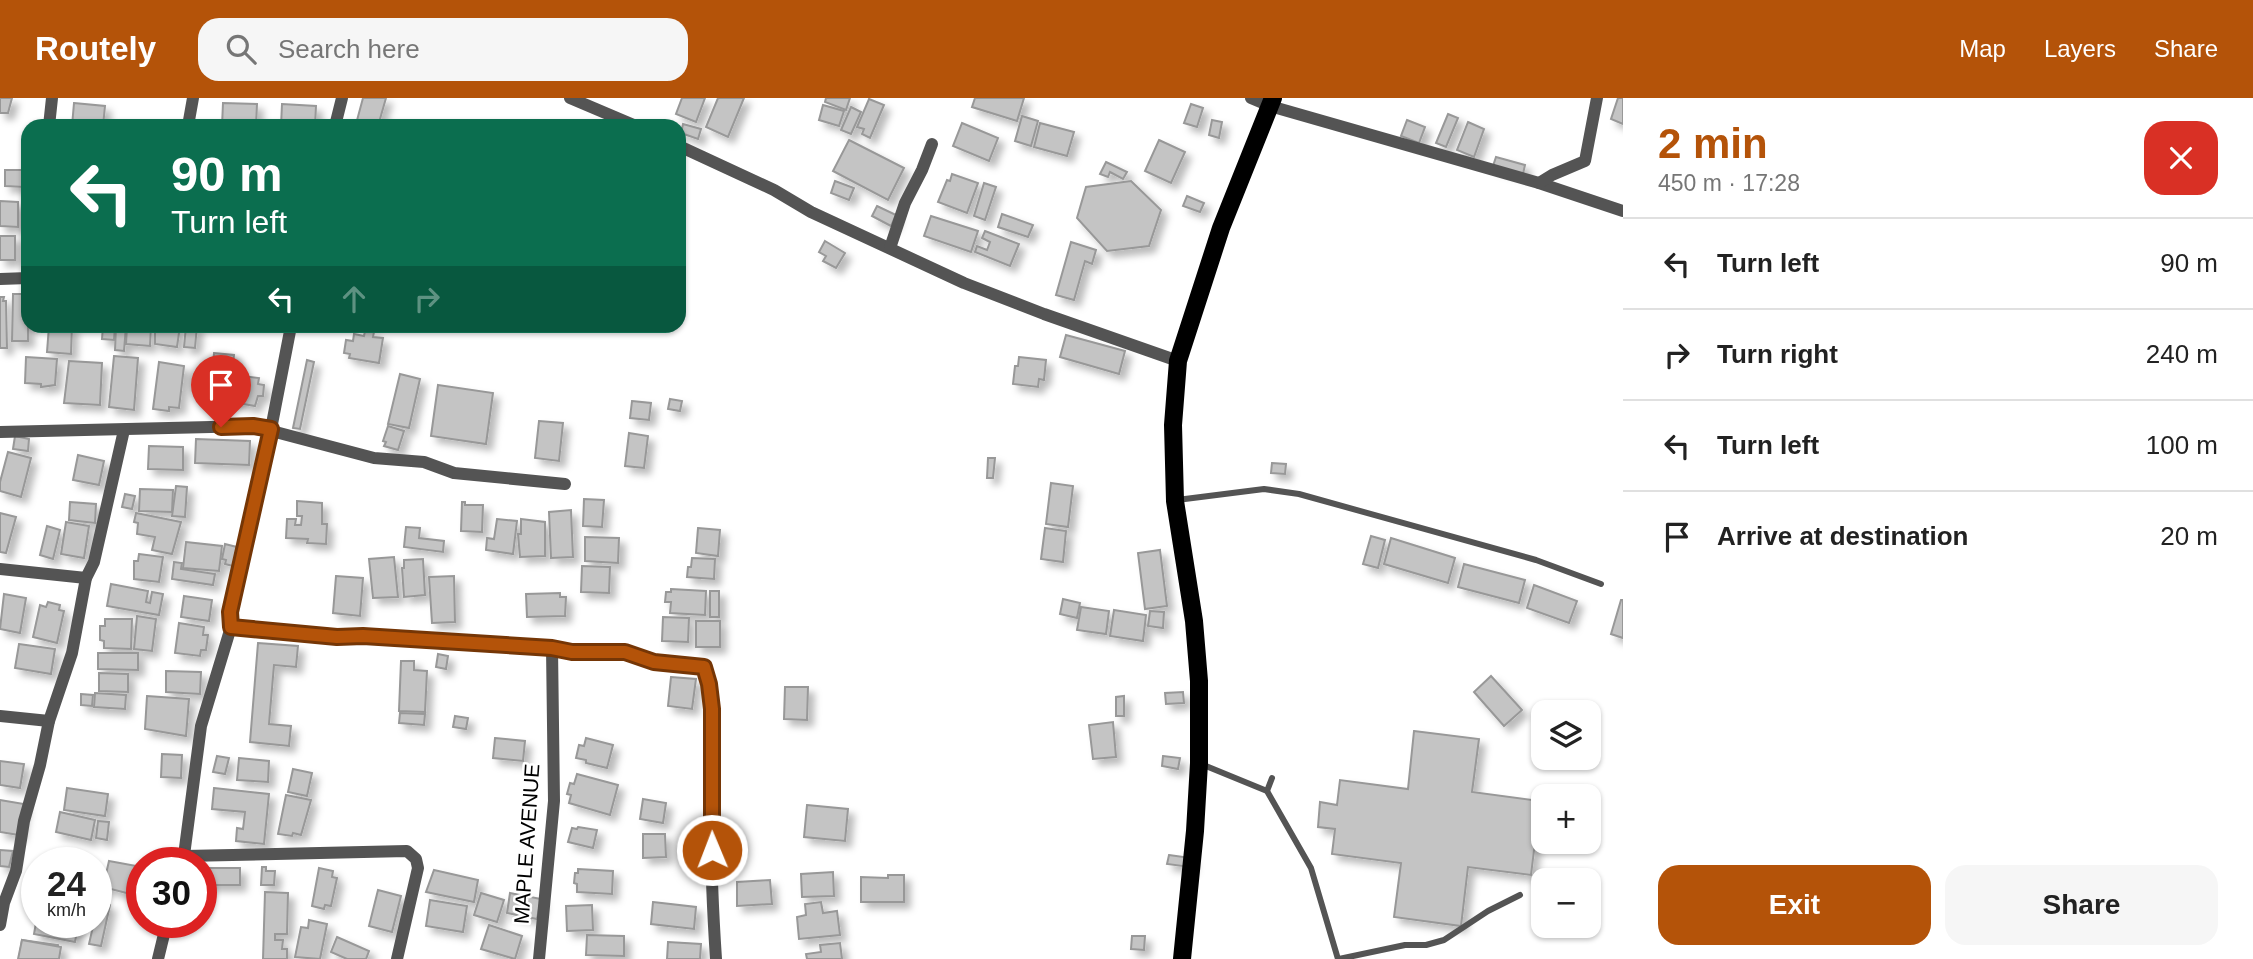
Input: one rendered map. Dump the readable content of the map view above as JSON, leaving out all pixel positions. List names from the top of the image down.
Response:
{
  "streets": {
    "street": ["MAPLE AVENUE"]
  },
  "page": {
    "header": "Routely",
    "search": "Search here",
    "nav": ["Map", "Layers", "Share"],
    "heading": ["2 min", "450 m · 17:28"],
    "turn": ["90 m", "Turn left"],
    "list": [
      {
        "name": "Turn left",
        "value": "90 m"
      },
      {
        "name": "Turn right",
        "value": "240 m"
      },
      {
        "name": "Turn left",
        "value": "100 m"
      },
      {
        "name": "Arrive at destination",
        "value": "20 m"
      }
    ],
    "map_buttons": ["+", "−"],
    "speed": "24 km/h",
    "limit": "30",
    "buttons": ["Exit", "Share"]
  }
}
